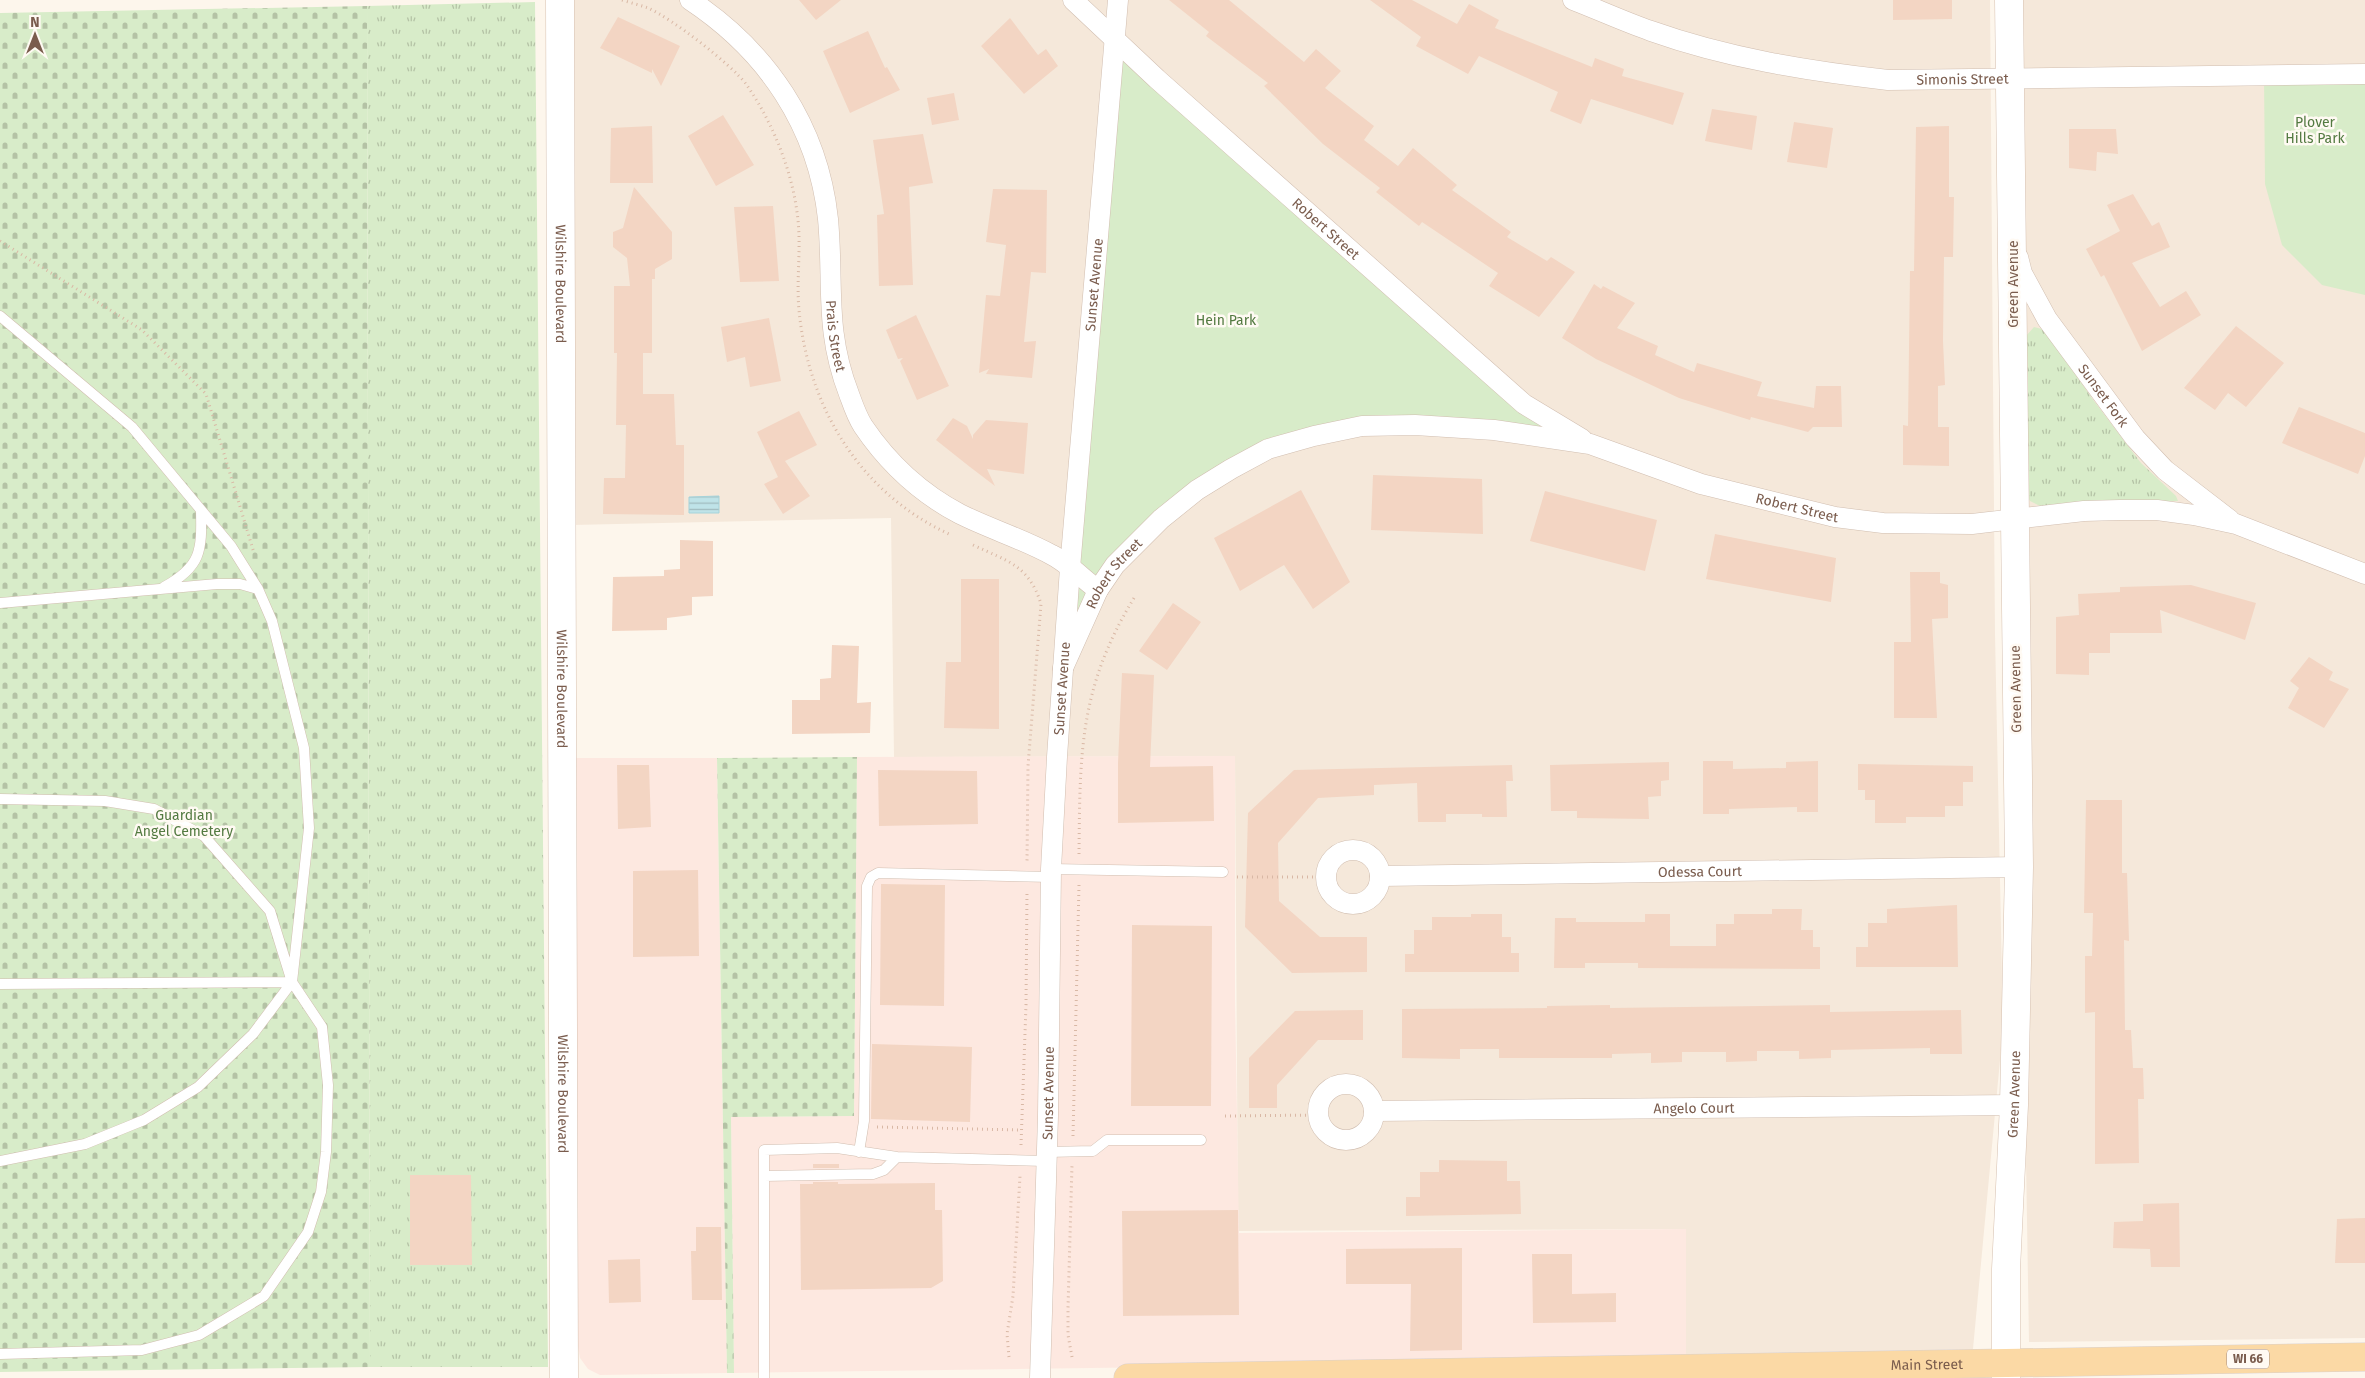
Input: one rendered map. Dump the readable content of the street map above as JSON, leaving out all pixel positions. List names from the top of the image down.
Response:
{
  "streets": {
    "main road": ["WI 66", "Main Street"],
    "street": [
      "Simonis Street",
      "Robert Street",
      "Wilshire Boulevard",
      "Sunset Avenue",
      "Green Avenue",
      "Prais Street",
      "Sunset Fork",
      "Odessa Court",
      "Angelo Court"
    ]
  },
  "crossings": [
    ["Simonis Street", "Green Avenue"],
    ["Robert Street", "Sunset Avenue"],
    ["Robert Street", "Green Avenue"],
    ["Robert Street", "Prais Street"],
    ["Robert Street", "Sunset Fork"],
    ["Sunset Avenue", "Prais Street"],
    ["Green Avenue", "Sunset Fork"],
    ["Green Avenue", "Odessa Court"],
    ["Green Avenue", "Angelo Court"],
    ["Green Avenue", "Main Street"]
  ],
  "parks": ["Plover Hills Park", "Hein Park", "Guardian Angel Cemetery"],
  "north": "top"
}
